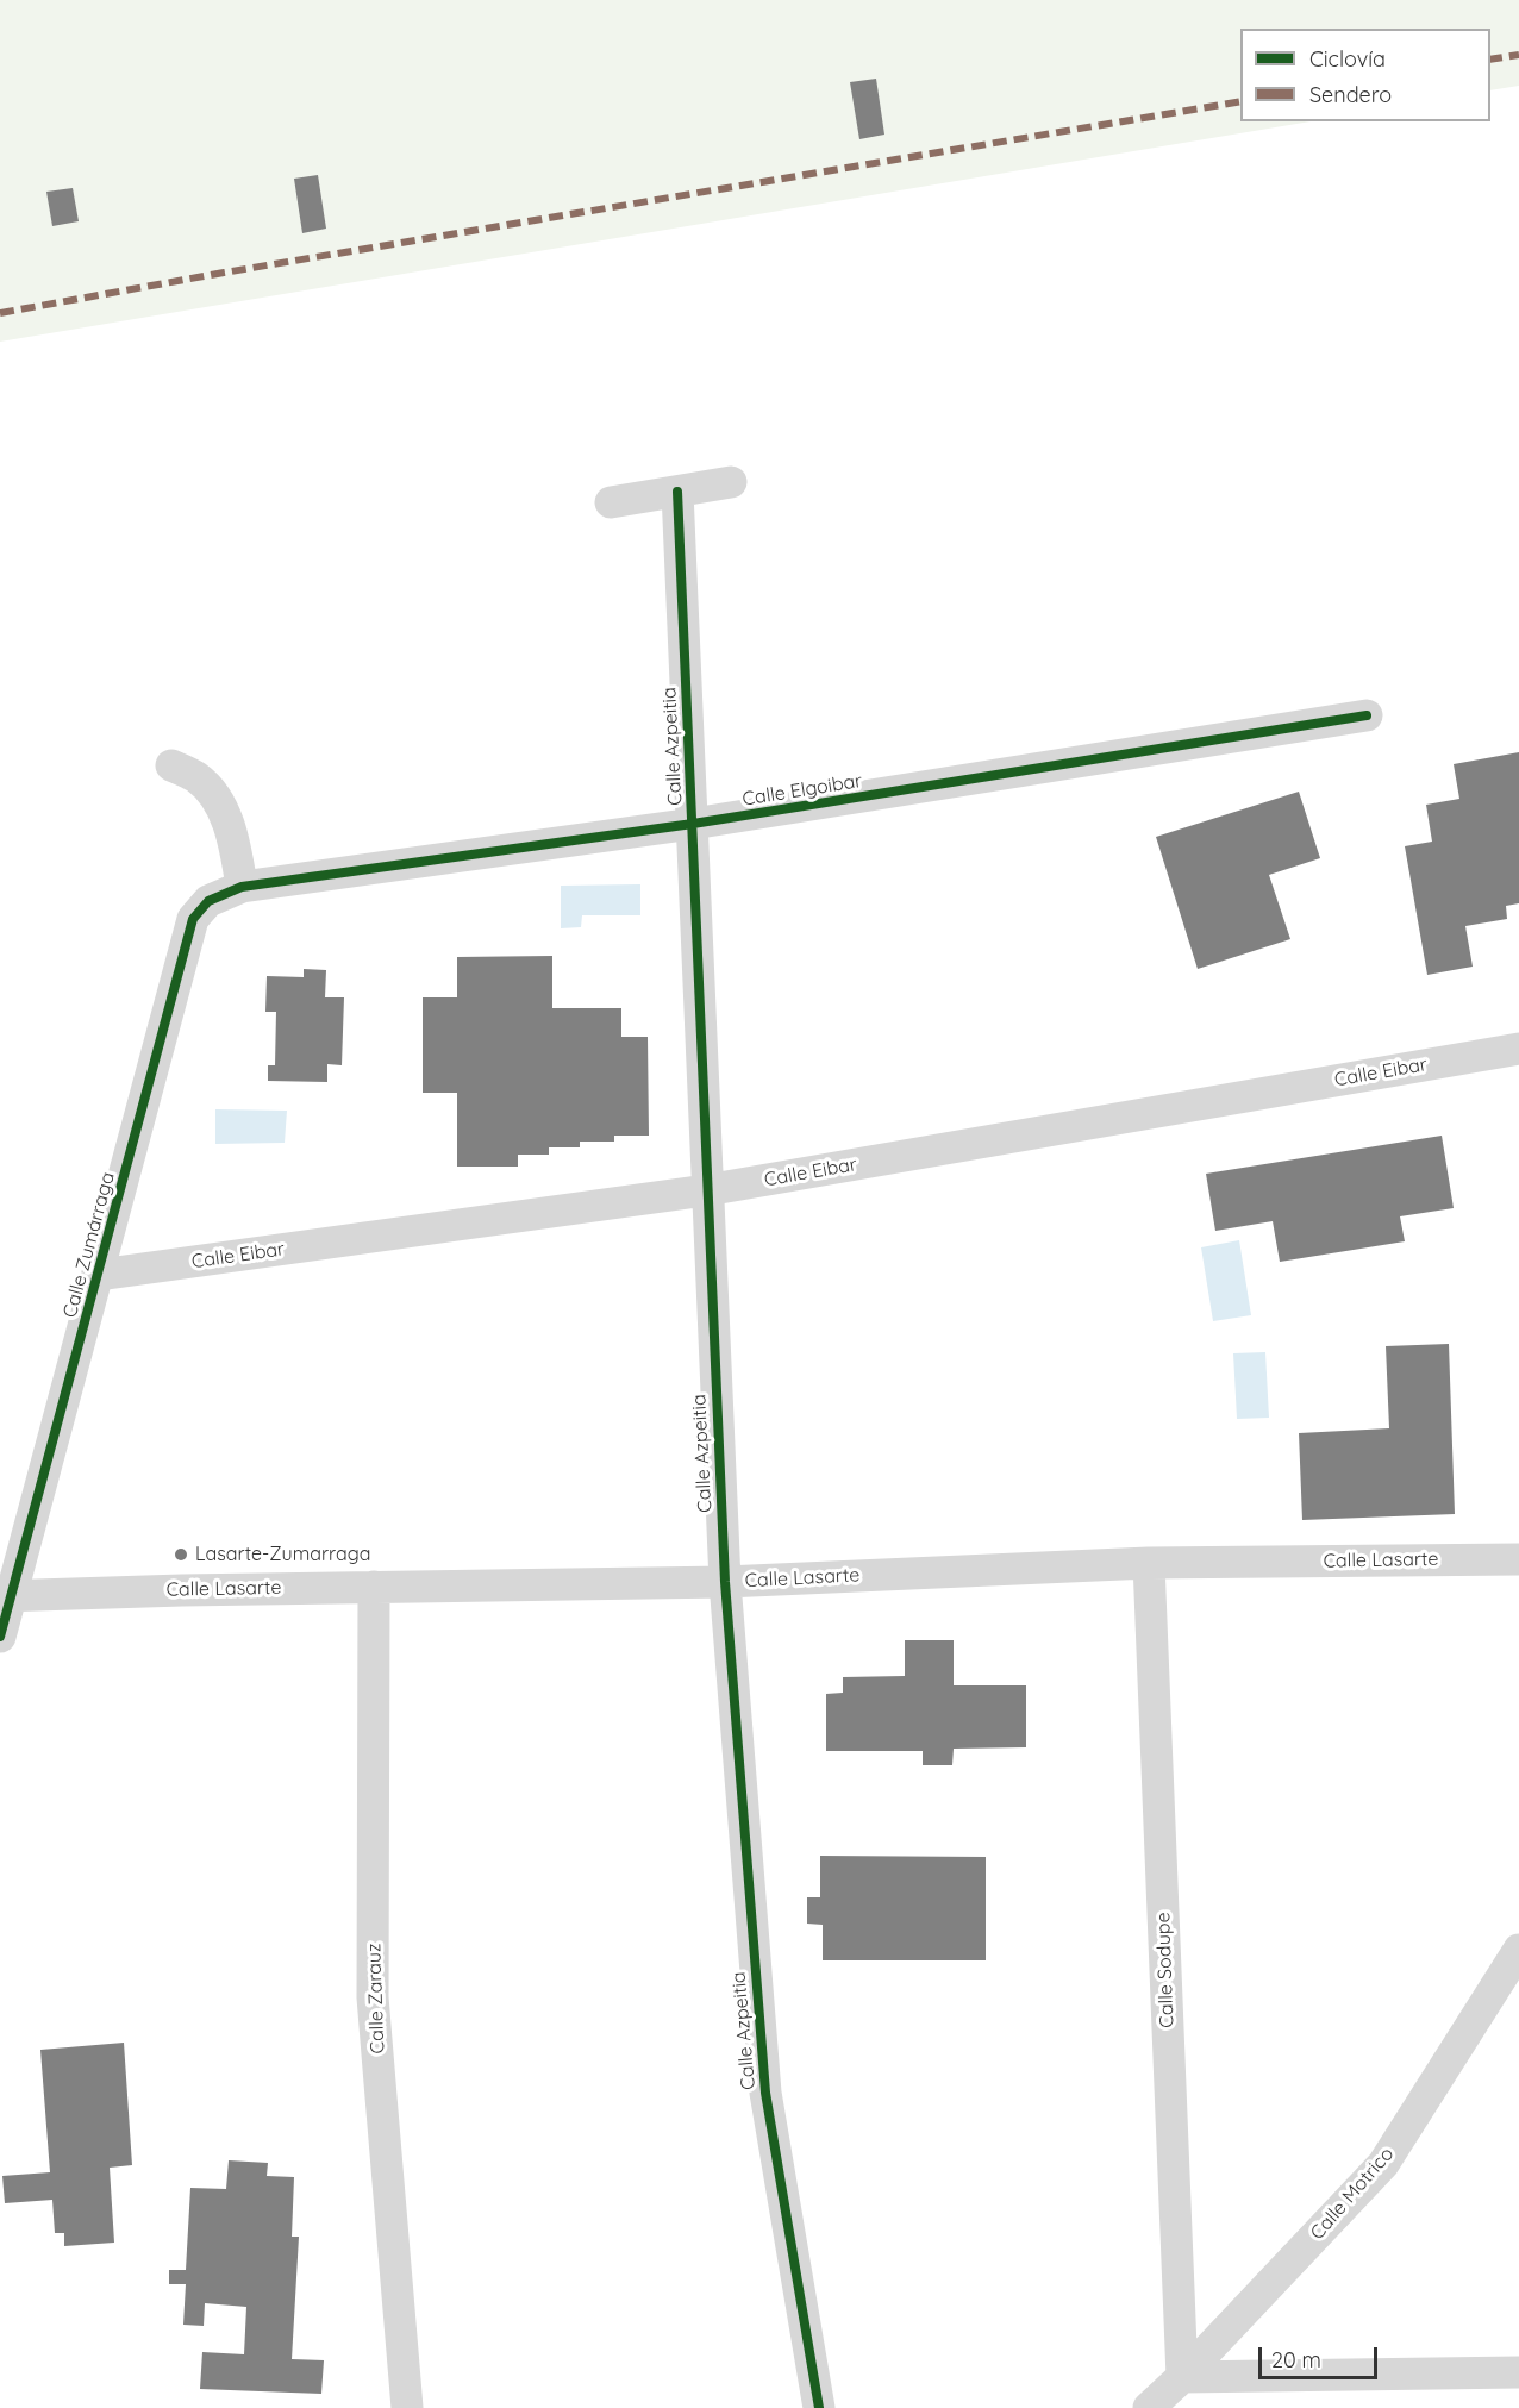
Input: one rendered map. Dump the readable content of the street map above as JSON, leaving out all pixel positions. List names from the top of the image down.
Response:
{
  "streets": {
    "street": [
      "Calle Azpeitia",
      "Calle Elgoibar",
      "Calle Eibar",
      "Calle Zumárraga",
      "Calle Lasarte",
      "Calle Sodupe",
      "Calle Zarauz",
      "Calle Motrico"
    ]
  },
  "crossings": [
    ["Calle Azpeitia", "Calle Elgoibar"],
    ["Calle Azpeitia", "Calle Eibar"],
    ["Calle Azpeitia", "Calle Lasarte"],
    ["Calle Elgoibar", "Calle Zumárraga"],
    ["Calle Eibar", "Calle Zumárraga"],
    ["Calle Zumárraga", "Calle Lasarte"],
    ["Calle Lasarte", "Calle Sodupe"],
    ["Calle Lasarte", "Calle Zarauz"],
    ["Calle Sodupe", "Calle Motrico"]
  ],
  "places": ["Lasarte-Zumarraga"],
  "legend": ["Ciclovía", "Sendero"],
  "scale_bar": "20 m"
}
